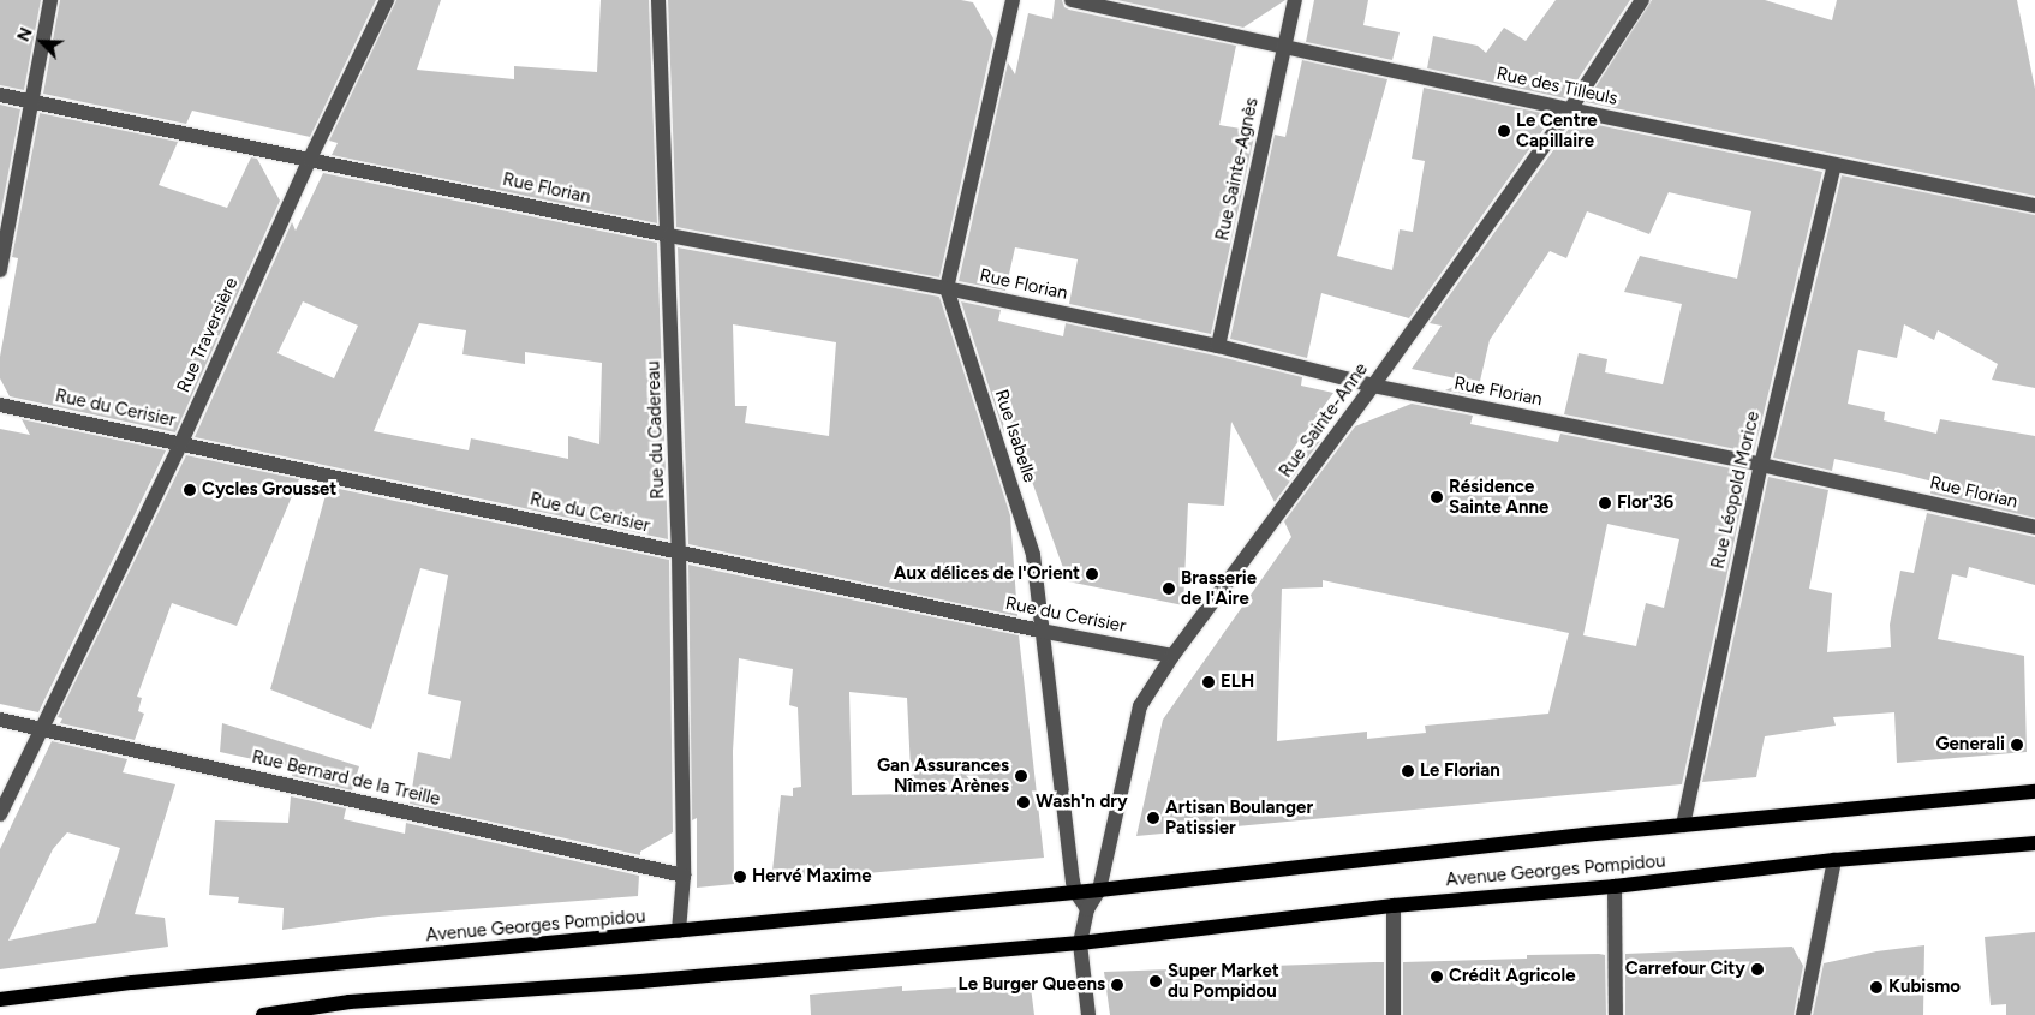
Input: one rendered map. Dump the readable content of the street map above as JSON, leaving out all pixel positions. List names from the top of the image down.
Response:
{
  "streets": {
    "main road": ["Avenue Georges Pompidou"],
    "street": [
      "Rue des Tilleuls",
      "Rue Sainte-Agnès",
      "Rue Florian",
      "Rue Traversière",
      "Rue du Cerisier",
      "Rue Sainte-Anne",
      "Rue du Cadereau",
      "Rue Isabelle",
      "Rue Léopold Morice",
      "Rue Bernard de la Treille"
    ]
  },
  "crossings": [
    ["Rue des Tilleuls", "Rue Sainte-Agnès"],
    ["Rue des Tilleuls", "Rue Sainte-Anne"],
    ["Rue des Tilleuls", "Rue Léopold Morice"],
    ["Rue Sainte-Agnès", "Rue Florian"],
    ["Rue Florian", "Rue Traversière"],
    ["Rue Florian", "Rue Sainte-Anne"],
    ["Rue Florian", "Rue du Cadereau"],
    ["Rue Florian", "Rue Isabelle"],
    ["Rue Florian", "Rue Léopold Morice"],
    ["Rue Traversière", "Rue du Cerisier"],
    ["Rue Traversière", "Rue Bernard de la Treille"],
    ["Rue du Cerisier", "Rue Sainte-Anne"],
    ["Rue du Cerisier", "Rue du Cadereau"],
    ["Rue du Cerisier", "Rue Isabelle"],
    ["Rue Sainte-Anne", "Avenue Georges Pompidou"],
    ["Rue du Cadereau", "Rue Bernard de la Treille"],
    ["Rue du Cadereau", "Avenue Georges Pompidou"],
    ["Rue Isabelle", "Avenue Georges Pompidou"],
    ["Rue Léopold Morice", "Avenue Georges Pompidou"]
  ],
  "places": [
    "Le Centre Capillaire",
    "Cycles Grousset",
    "Résidence Sainte Anne",
    "Flor'36",
    "Aux délices de l'Orient",
    "Brasserie de l'Aire",
    "ELH",
    "Generali",
    "Le Florian",
    "Gan Assurances Nîmes Arènes",
    "Wash'n dry",
    "Artisan Boulanger Patissier",
    "Hervé Maxime",
    "Carrefour City",
    "Crédit Agricole",
    "Super Market du Pompidou",
    "Le Burger Queens",
    "Kubismo"
  ],
  "north": "top left"
}
